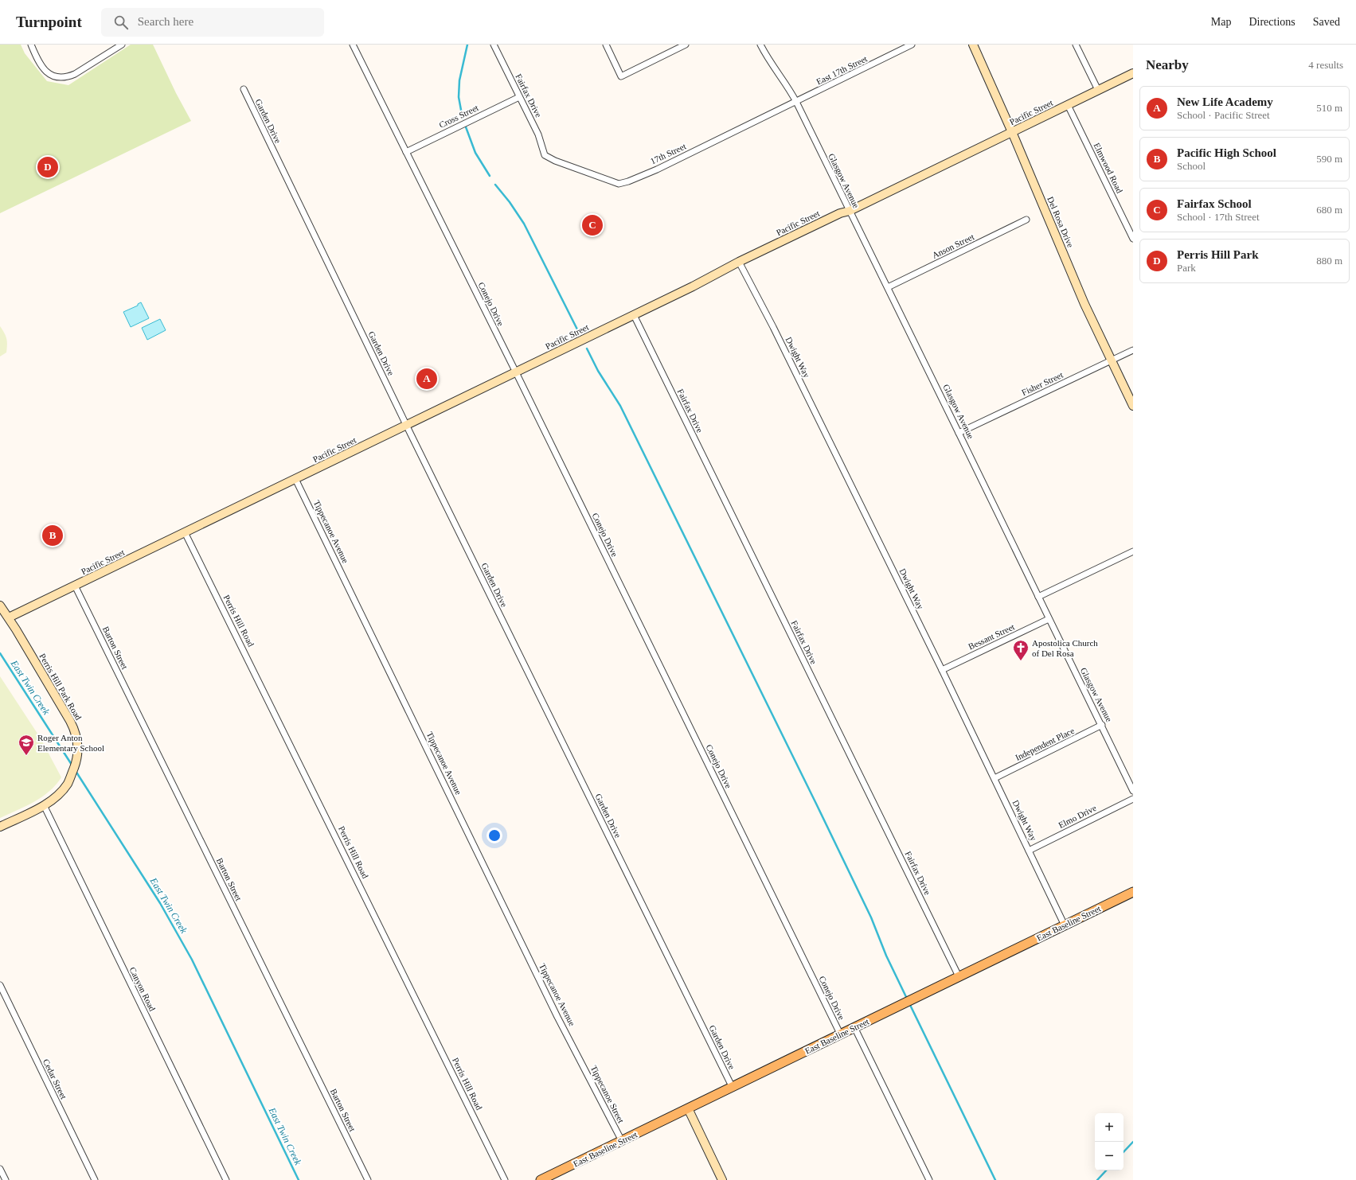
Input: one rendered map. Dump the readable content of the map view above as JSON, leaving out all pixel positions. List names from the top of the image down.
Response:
{
  "streets": {
    "main road": ["East Baseline Street"],
    "street": [
      "East 17th Street",
      "Fairfax Drive",
      "Pacific Street",
      "Cross Street",
      "Garden Drive",
      "17th Street",
      "Elmwood Road",
      "Glasgow Avenue",
      "Del Rosa Drive",
      "Anson Street",
      "Conejo Drive",
      "Dwight Way",
      "Fisher Street",
      "Tippecanoe Avenue",
      "Perris Hill Road",
      "Bessant Street",
      "Barton Street",
      "Perris Hill Park Road",
      "Independent Place",
      "Elmo Drive",
      "Canyon Road",
      "Cedar Street",
      "Tippecanoe Street"
    ]
  },
  "crossings": [
    ["East 17th Street", "17th Street"],
    ["East 17th Street", "Glasgow Avenue"],
    ["Fairfax Drive", "Pacific Street"],
    ["Fairfax Drive", "Cross Street"],
    ["Fairfax Drive", "17th Street"],
    ["Fairfax Drive", "East Baseline Street"],
    ["Pacific Street", "Garden Drive"],
    ["Pacific Street", "Elmwood Road"],
    ["Pacific Street", "Glasgow Avenue"],
    ["Pacific Street", "Del Rosa Drive"],
    ["Pacific Street", "Conejo Drive"],
    ["Pacific Street", "Dwight Way"],
    ["Pacific Street", "Tippecanoe Avenue"],
    ["Pacific Street", "Perris Hill Road"],
    ["Pacific Street", "Barton Street"],
    ["Pacific Street", "Perris Hill Park Road"],
    ["Cross Street", "Conejo Drive"],
    ["Garden Drive", "East Baseline Street"],
    ["17th Street", "Glasgow Avenue"],
    ["Glasgow Avenue", "Anson Street"],
    ["Glasgow Avenue", "Fisher Street"],
    ["Glasgow Avenue", "Bessant Street"],
    ["Glasgow Avenue", "Independent Place"],
    ["Del Rosa Drive", "Fisher Street"],
    ["Conejo Drive", "East Baseline Street"],
    ["Dwight Way", "Bessant Street"],
    ["Dwight Way", "Independent Place"],
    ["Dwight Way", "Elmo Drive"],
    ["Dwight Way", "East Baseline Street"],
    ["Tippecanoe Avenue", "Tippecanoe Street"],
    ["Perris Hill Park Road", "Canyon Road"],
    ["East Baseline Street", "Tippecanoe Street"]
  ],
  "water": ["East Twin Creek"],
  "places": {
    "church": ["Apostolica Church of Del Rosa"],
    "school or university": ["Roger Anton Elementary School"]
  },
  "page": {
    "header": "Turnpoint",
    "search": "Search here",
    "nav": ["Map", "Directions", "Saved"],
    "heading": ["Nearby", "4 results"],
    "list": [
      {
        "mark": "A",
        "name": "New Life Academy",
        "note": "School · Pacific Street",
        "value": "510 m"
      },
      {
        "mark": "B",
        "name": "Pacific High School",
        "note": "School",
        "value": "590 m"
      },
      {
        "mark": "C",
        "name": "Fairfax School",
        "note": "School · 17th Street",
        "value": "680 m"
      },
      {
        "mark": "D",
        "name": "Perris Hill Park",
        "note": "Park",
        "value": "880 m"
      }
    ],
    "pins": [
      "D",
      "C",
      "A",
      "B"
    ],
    "map_buttons": ["+", "−"]
  }
}
